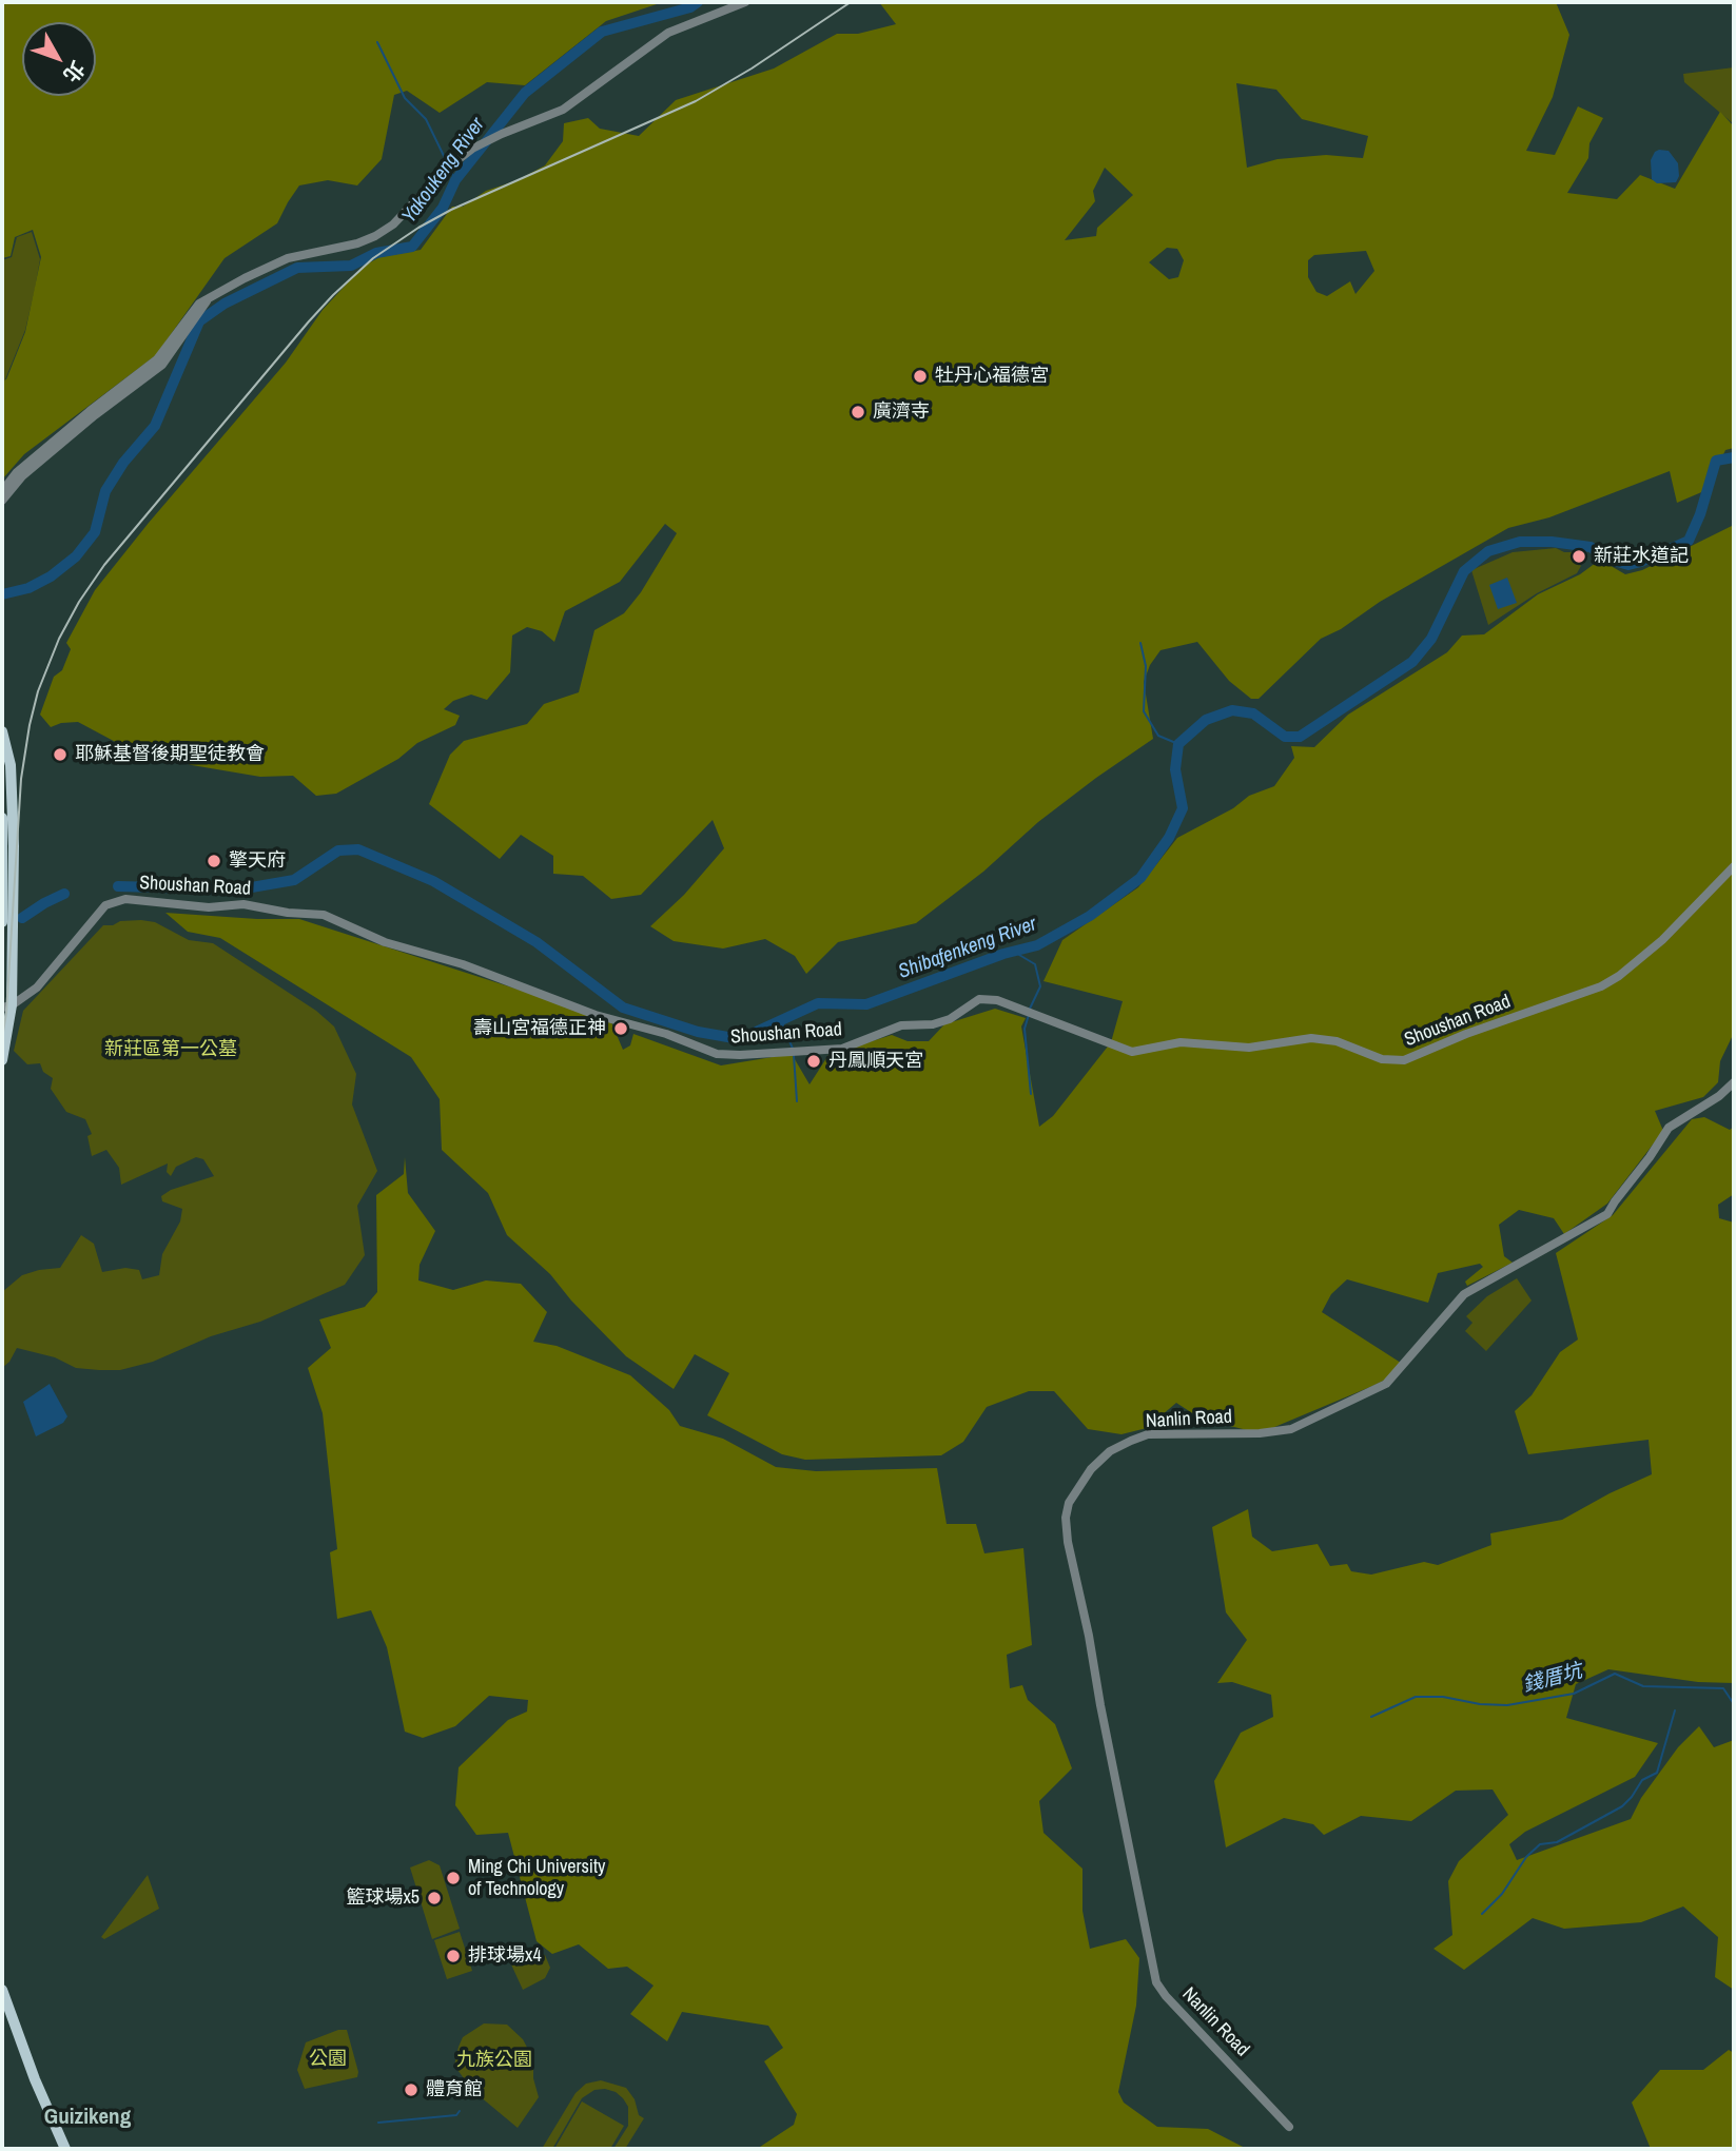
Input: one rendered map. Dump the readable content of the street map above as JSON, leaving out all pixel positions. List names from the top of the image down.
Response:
{
  "streets": {
    "street": ["Shoushan Road", "Nanlin Road"]
  },
  "districts": ["Guizikeng"],
  "water": ["Yakoukeng River", "Shibafenkeng River", "錢厝坑"],
  "parks": ["新莊區第一公墓", "公園", "九族公園"],
  "places": [
    "牡丹心福德宮",
    "廣濟寺",
    "新莊水道記",
    "耶穌基督後期聖徒教會",
    "擎天府",
    "壽山宮福德正神",
    "丹鳳順天宮",
    "Ming Chi University of Technology",
    "籃球場x5",
    "排球場x4",
    "體育館"
  ],
  "north": "bottom right"
}
